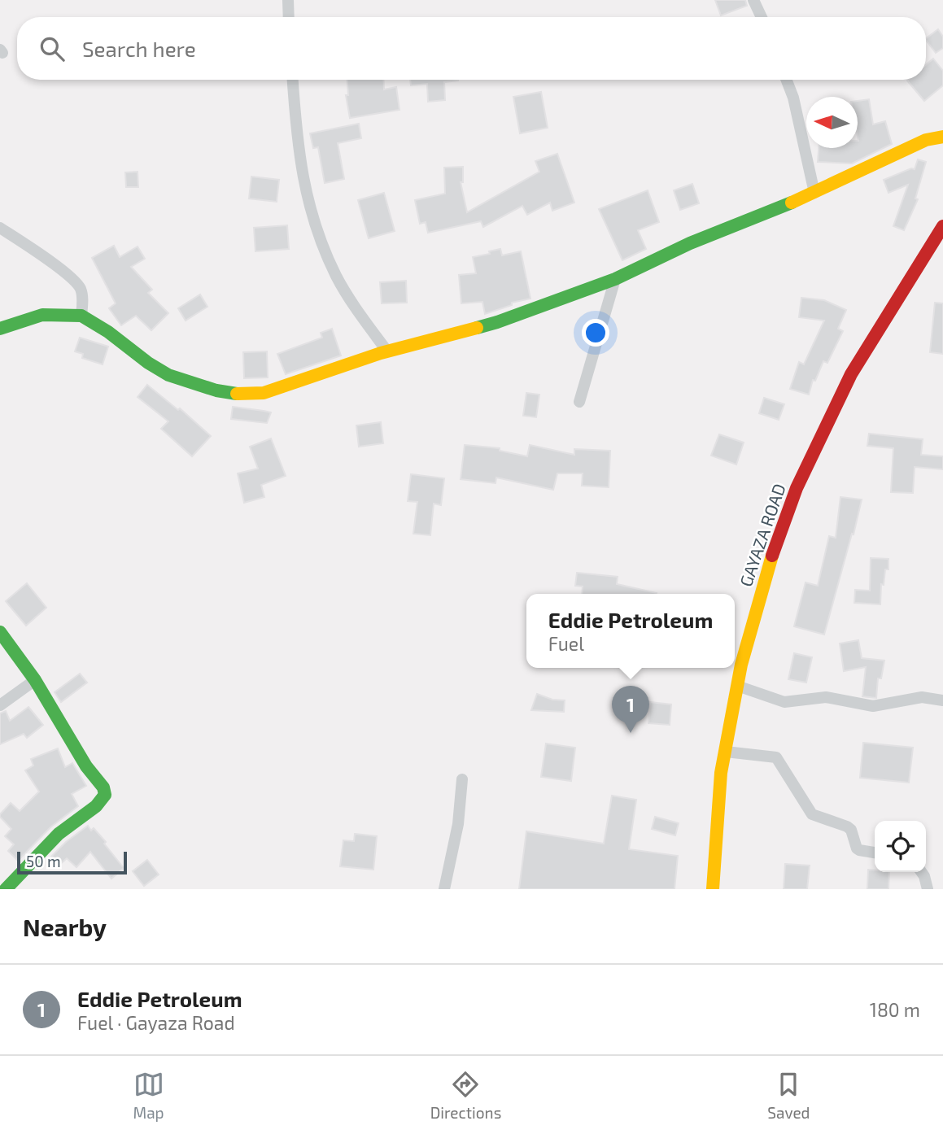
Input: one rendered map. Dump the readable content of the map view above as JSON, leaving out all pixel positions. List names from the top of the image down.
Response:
{
  "streets": {
    "street": ["GAYAZA ROAD"]
  },
  "scale_bar": "50 m",
  "north": "left",
  "page": {
    "search": "Search here",
    "popup": ["Eddie Petroleum", "Fuel"],
    "pins": "1",
    "scale": "50 m",
    "heading": "Nearby",
    "list": [
      {
        "mark": "1",
        "name": "Eddie Petroleum",
        "note": "Fuel · Gayaza Road",
        "value": "180 m"
      }
    ],
    "nav": ["Map", "Directions", "Saved"]
  }
}
